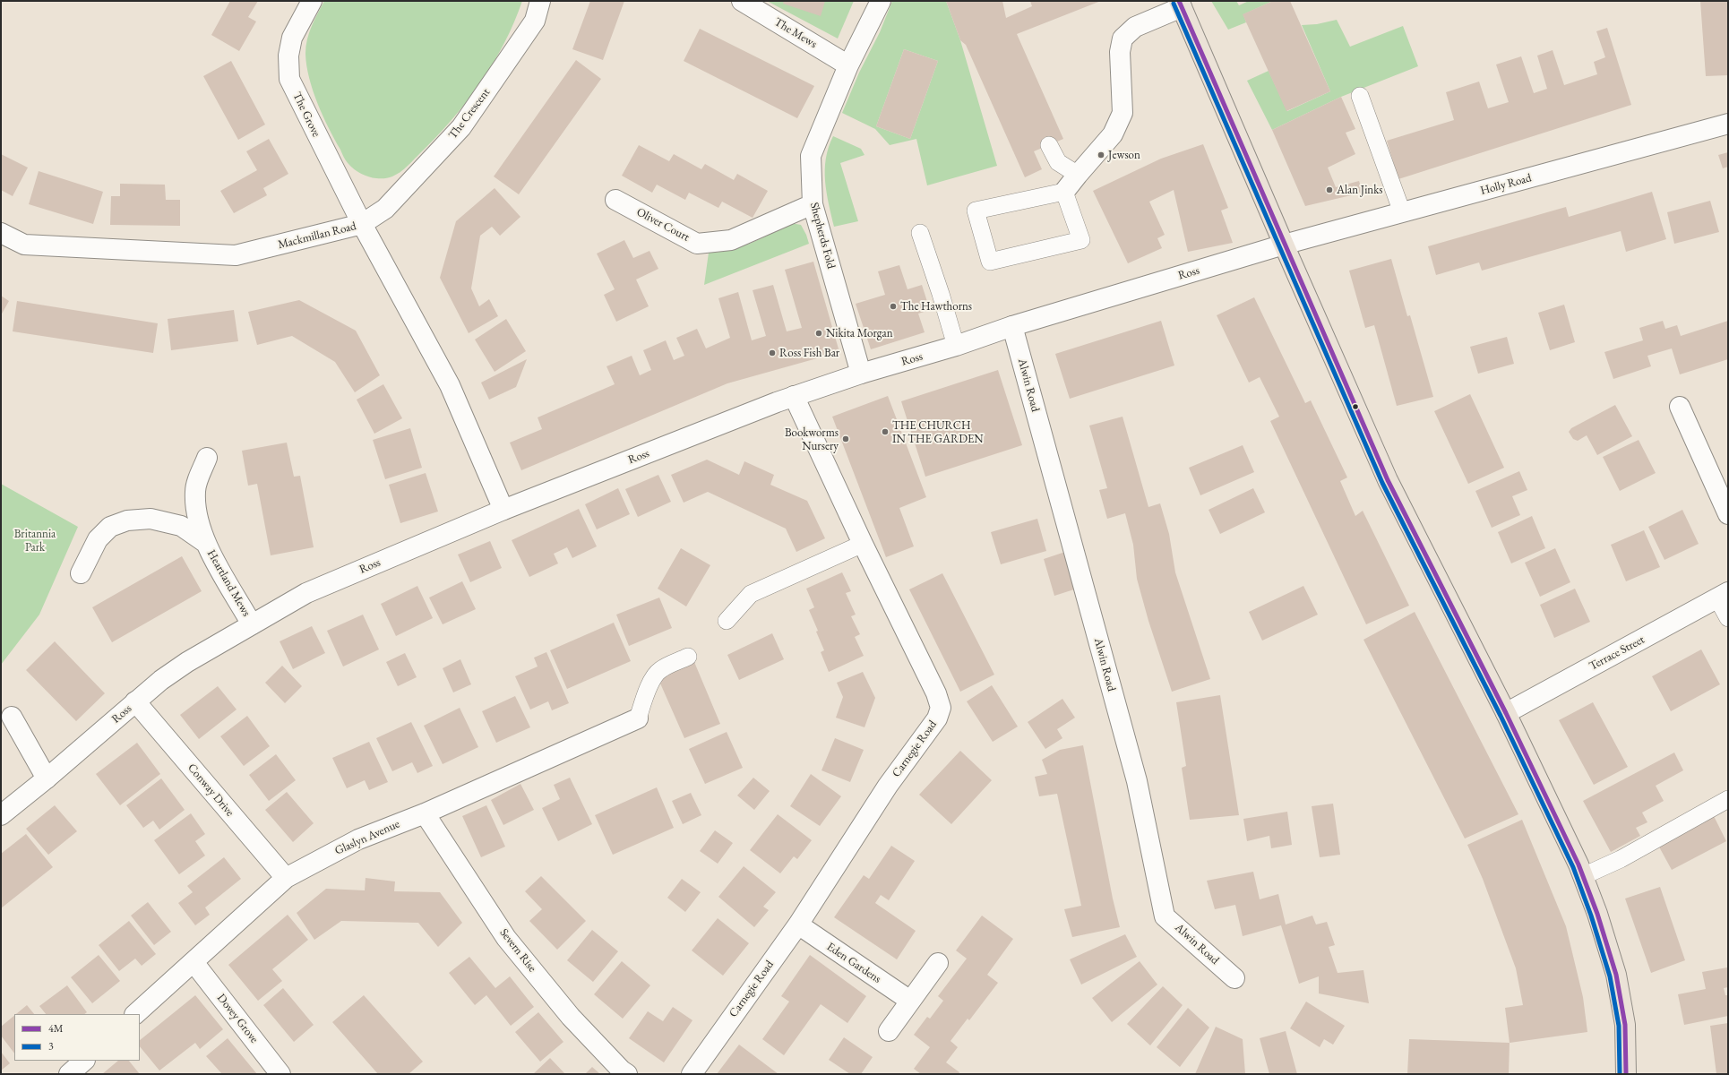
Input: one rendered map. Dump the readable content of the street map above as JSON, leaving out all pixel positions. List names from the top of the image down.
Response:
{
  "streets": {
    "street": [
      "The Mews",
      "The Crescent",
      "The Grove",
      "Holly Road",
      "Oliver Court",
      "Mackmillan Road",
      "Shepherds Fold",
      "Ross",
      "Alwin Road",
      "Heartland Mews",
      "Terrace Street",
      "Carnegie Road",
      "Conway Drive",
      "Glaslyn Avenue",
      "Severn Rise",
      "Eden Gardens",
      "Dovey Grove"
    ]
  },
  "crossings": [
    ["The Mews", "Shepherds Fold"],
    ["The Crescent", "The Grove"],
    ["The Crescent", "Mackmillan Road"],
    ["The Grove", "Mackmillan Road"],
    ["Holly Road", "Ross"],
    ["Oliver Court", "Shepherds Fold"],
    ["Mackmillan Road", "Ross"],
    ["Shepherds Fold", "Ross"],
    ["Ross", "Alwin Road"],
    ["Ross", "Heartland Mews"],
    ["Ross", "Carnegie Road"],
    ["Ross", "Conway Drive"],
    ["Carnegie Road", "Eden Gardens"],
    ["Conway Drive", "Glaslyn Avenue"],
    ["Glaslyn Avenue", "Severn Rise"],
    ["Glaslyn Avenue", "Dovey Grove"]
  ],
  "parks": ["Britannia Park"],
  "places": [
    "Jewson",
    "Alan Jinks",
    "The Hawthorns",
    "Nikita Morgan",
    "Ross Fish Bar",
    "THE CHURCH IN THE GARDEN",
    "Bookworms Nursery"
  ],
  "lines": ["transit line 4M", "transit line 3"],
  "legend": ["4M", "3"]
}
